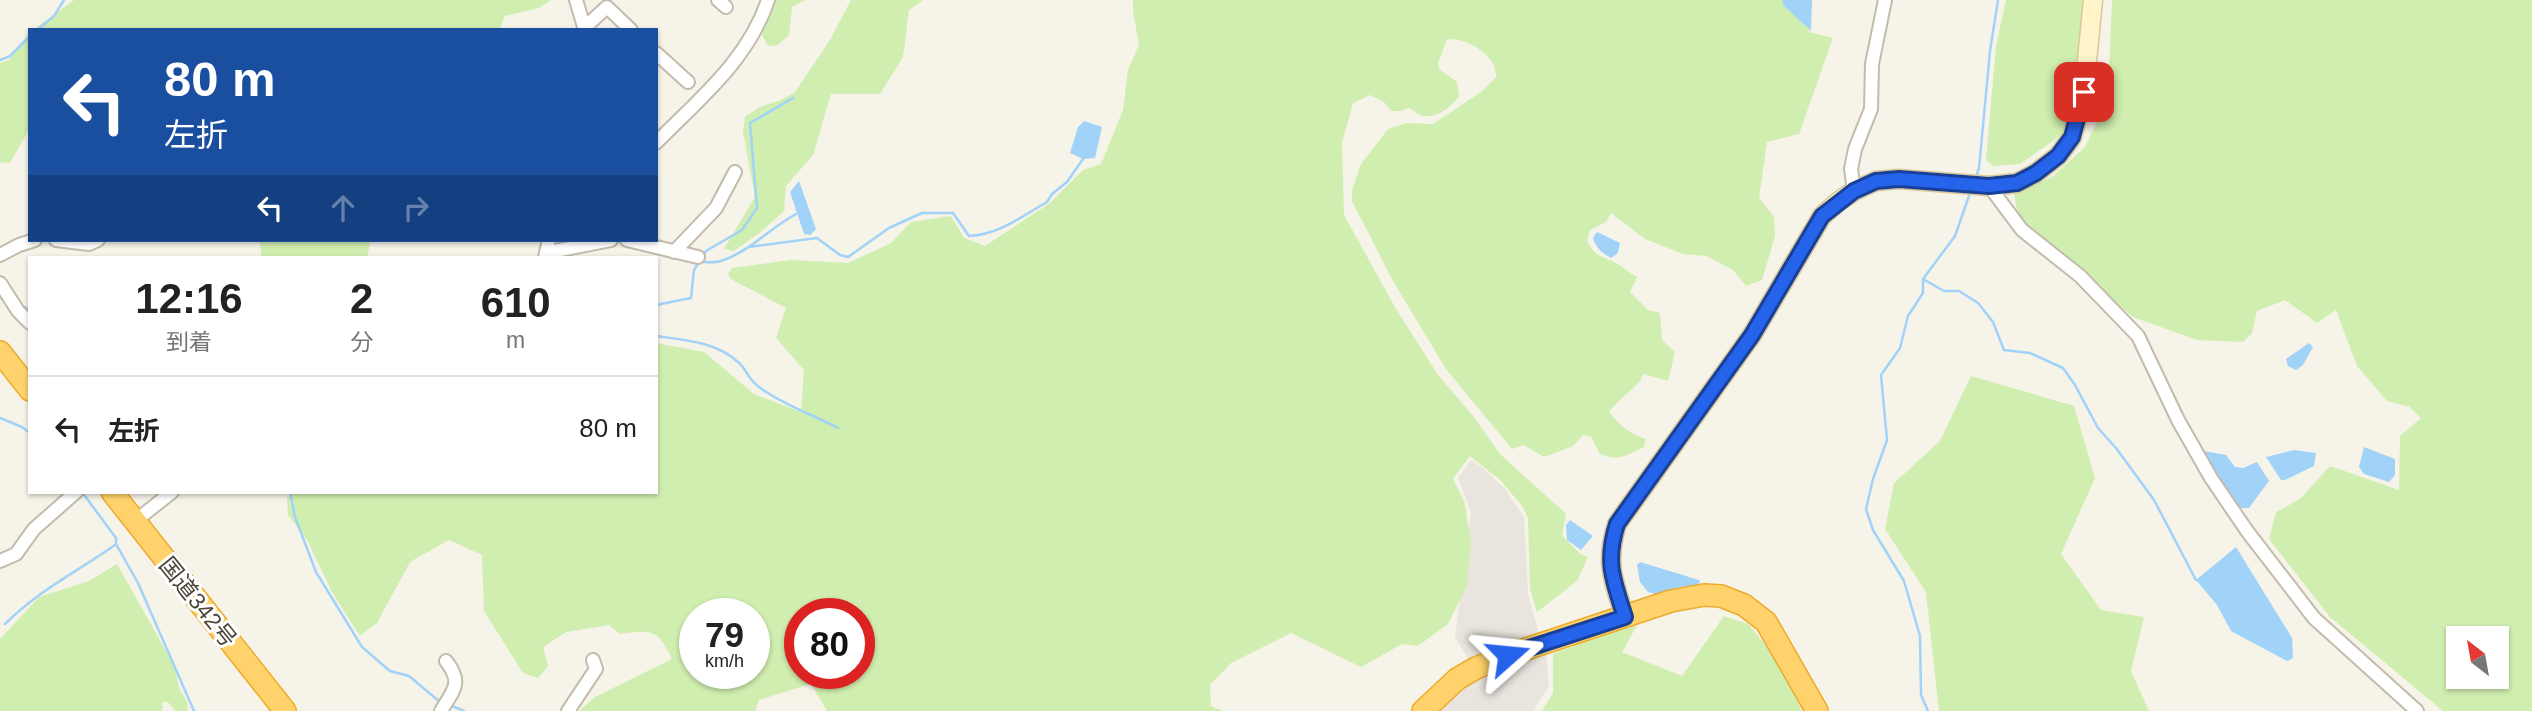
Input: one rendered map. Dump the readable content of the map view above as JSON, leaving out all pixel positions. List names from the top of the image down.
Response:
{
  "streets": {
    "highway": ["国道342号"]
  },
  "north": "top left",
  "page": {
    "turn": ["80 m", "左折"],
    "eta": [
      "12:16",
      "到着",
      "2",
      "分",
      "610",
      "m"
    ],
    "list": [
      {
        "name": "左折",
        "value": "80 m"
      }
    ],
    "speed": "79 km/h",
    "limit": "80"
  }
}
